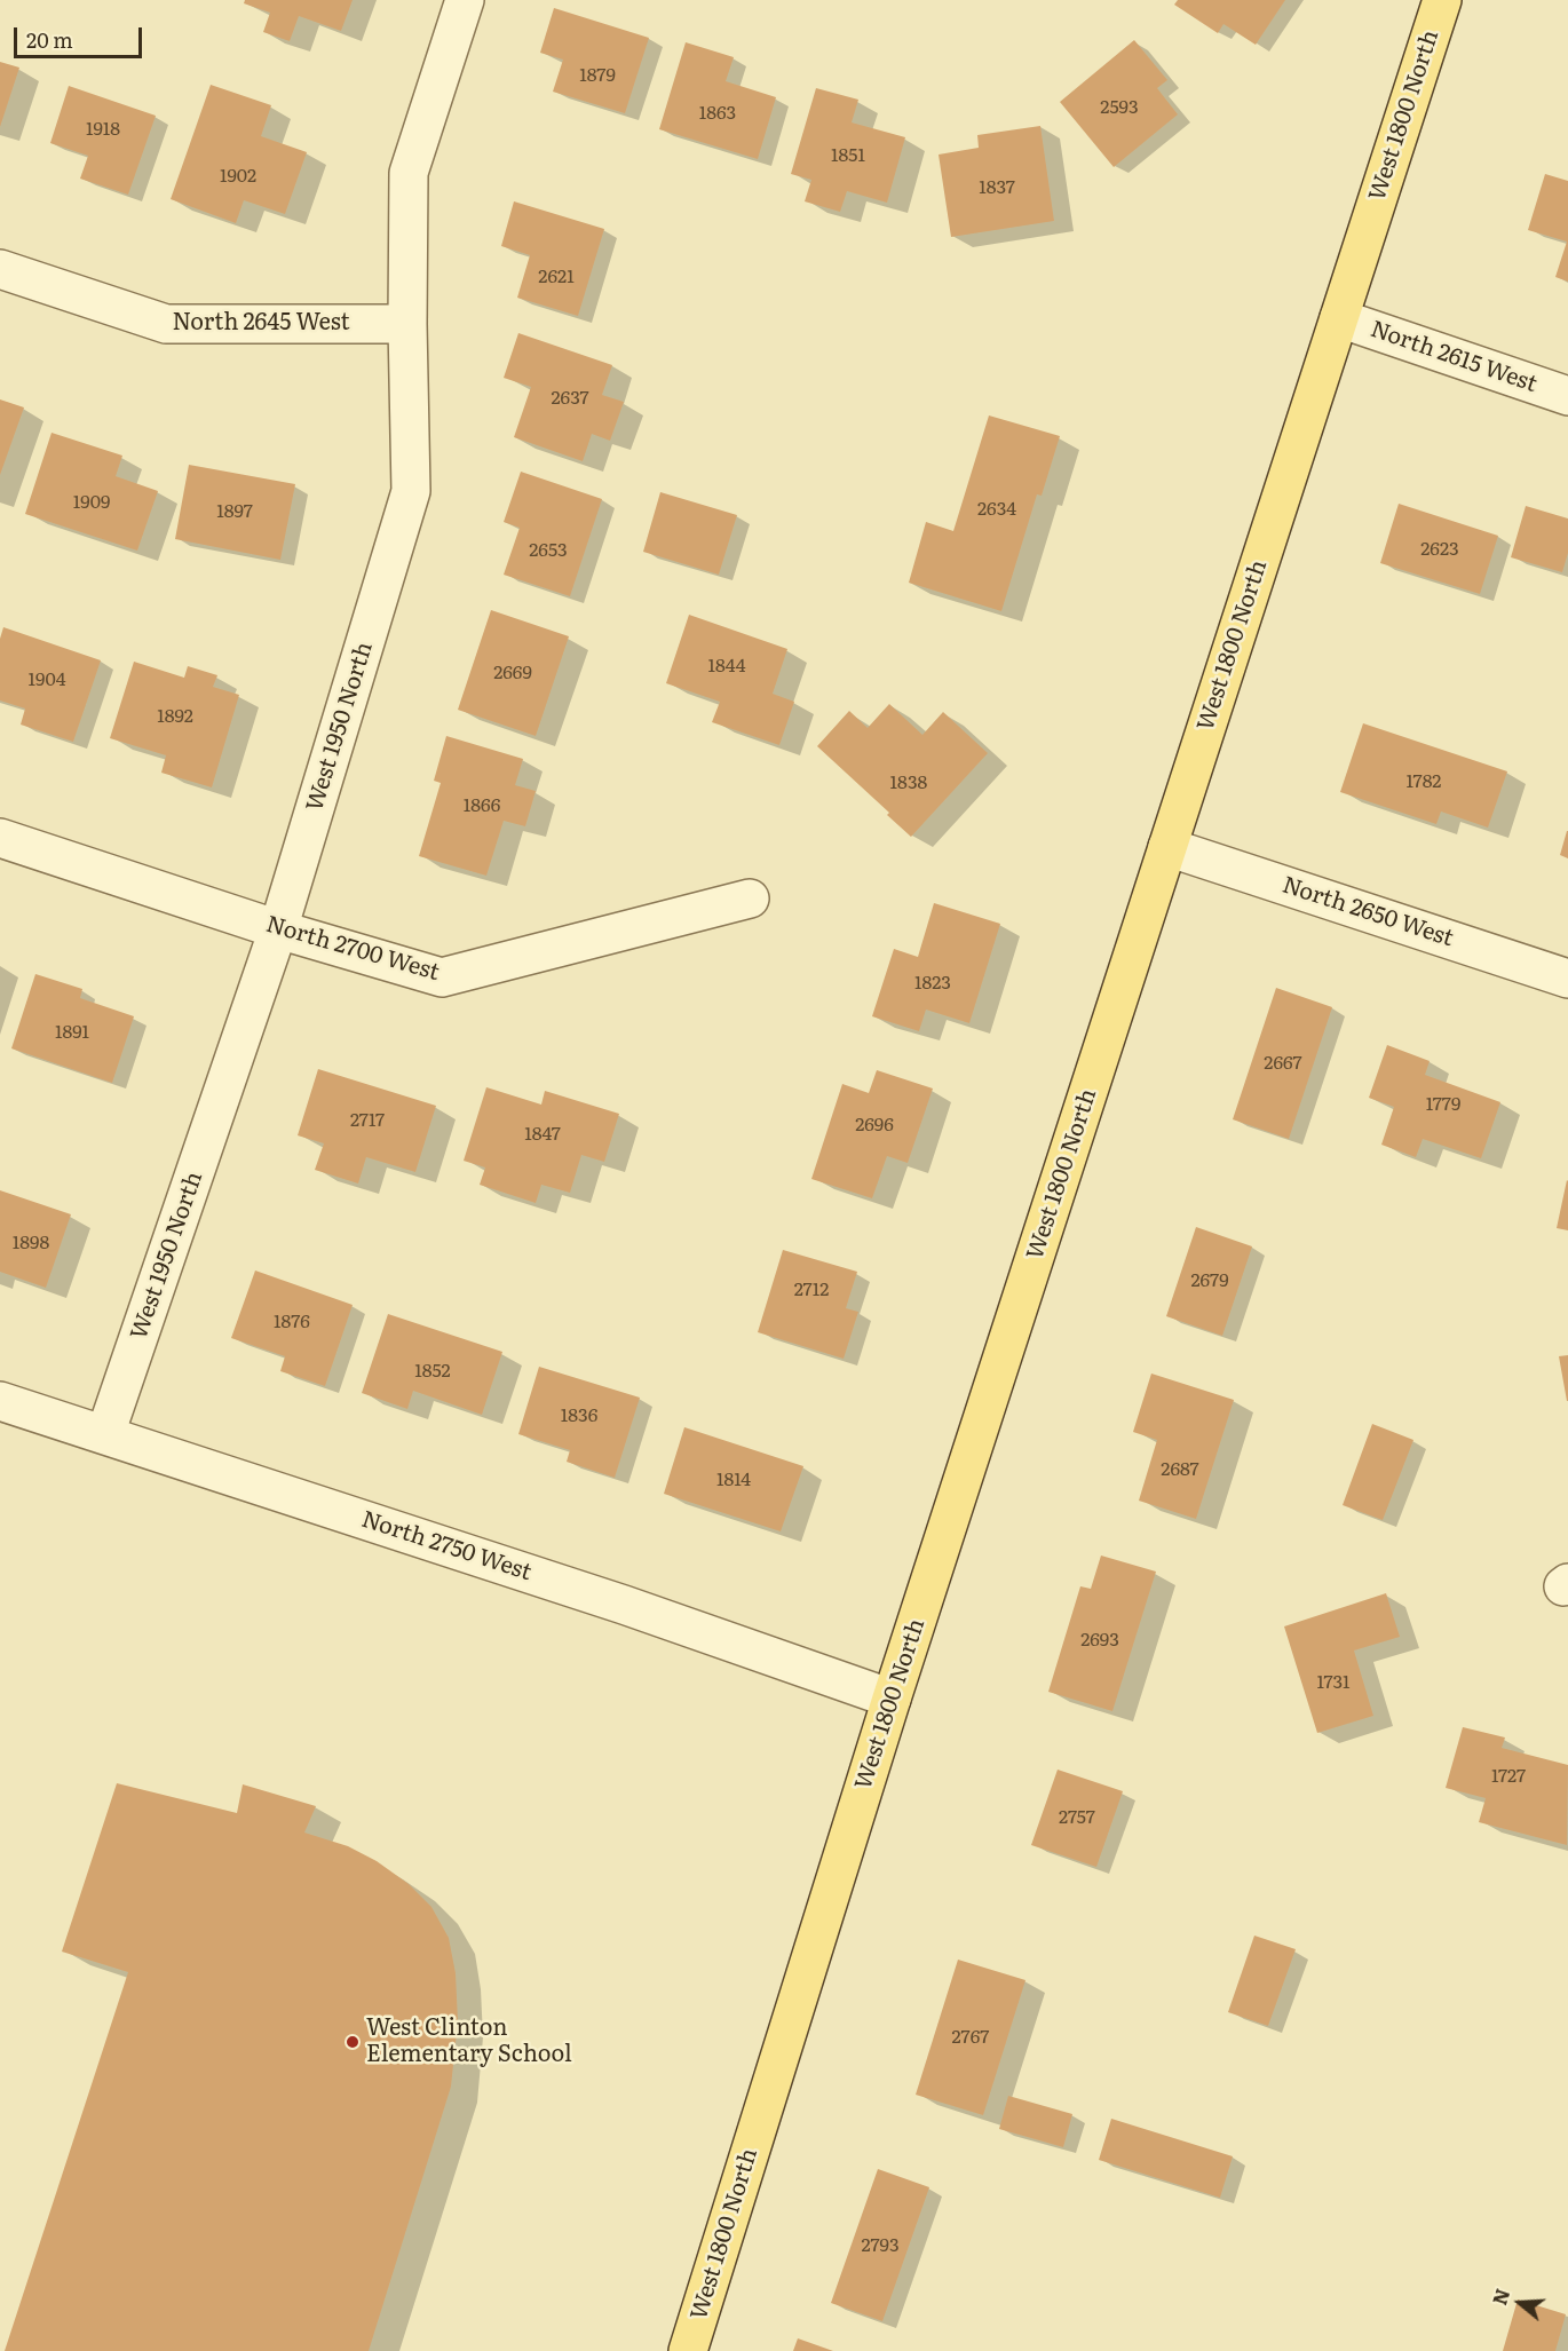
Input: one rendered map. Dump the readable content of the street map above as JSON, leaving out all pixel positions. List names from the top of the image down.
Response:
{
  "streets": {
    "main road": ["West 1800 North"],
    "street": [
      "North 2645 West",
      "North 2615 West",
      "West 1950 North",
      "North 2650 West",
      "North 2700 West",
      "North 2750 West"
    ]
  },
  "crossings": [
    ["West 1800 North", "North 2615 West"],
    ["West 1800 North", "North 2650 West"],
    ["West 1800 North", "North 2750 West"],
    ["North 2645 West", "West 1950 North"],
    ["West 1950 North", "North 2700 West"],
    ["West 1950 North", "North 2750 West"]
  ],
  "places": ["West Clinton Elementary School"],
  "house_numbers": [
    "1879",
    "2593",
    "1863",
    "1918",
    "1851",
    "1902",
    "1837",
    "2621",
    "2637",
    "1909",
    "2634",
    "1897",
    "2623",
    "2653",
    "1844",
    "2669",
    "1904",
    "1892",
    "1782",
    "1838",
    "1866",
    "1823",
    "1891",
    "2667",
    "1779",
    "2717",
    "2696",
    "1847",
    "1898",
    "2679",
    "2712",
    "1876",
    "1852",
    "1836",
    "2687",
    "1814",
    "2693",
    "1731",
    "1727",
    "2757",
    "2767",
    "2793"
  ],
  "scale_bar": "20 m",
  "north": "left"
}
